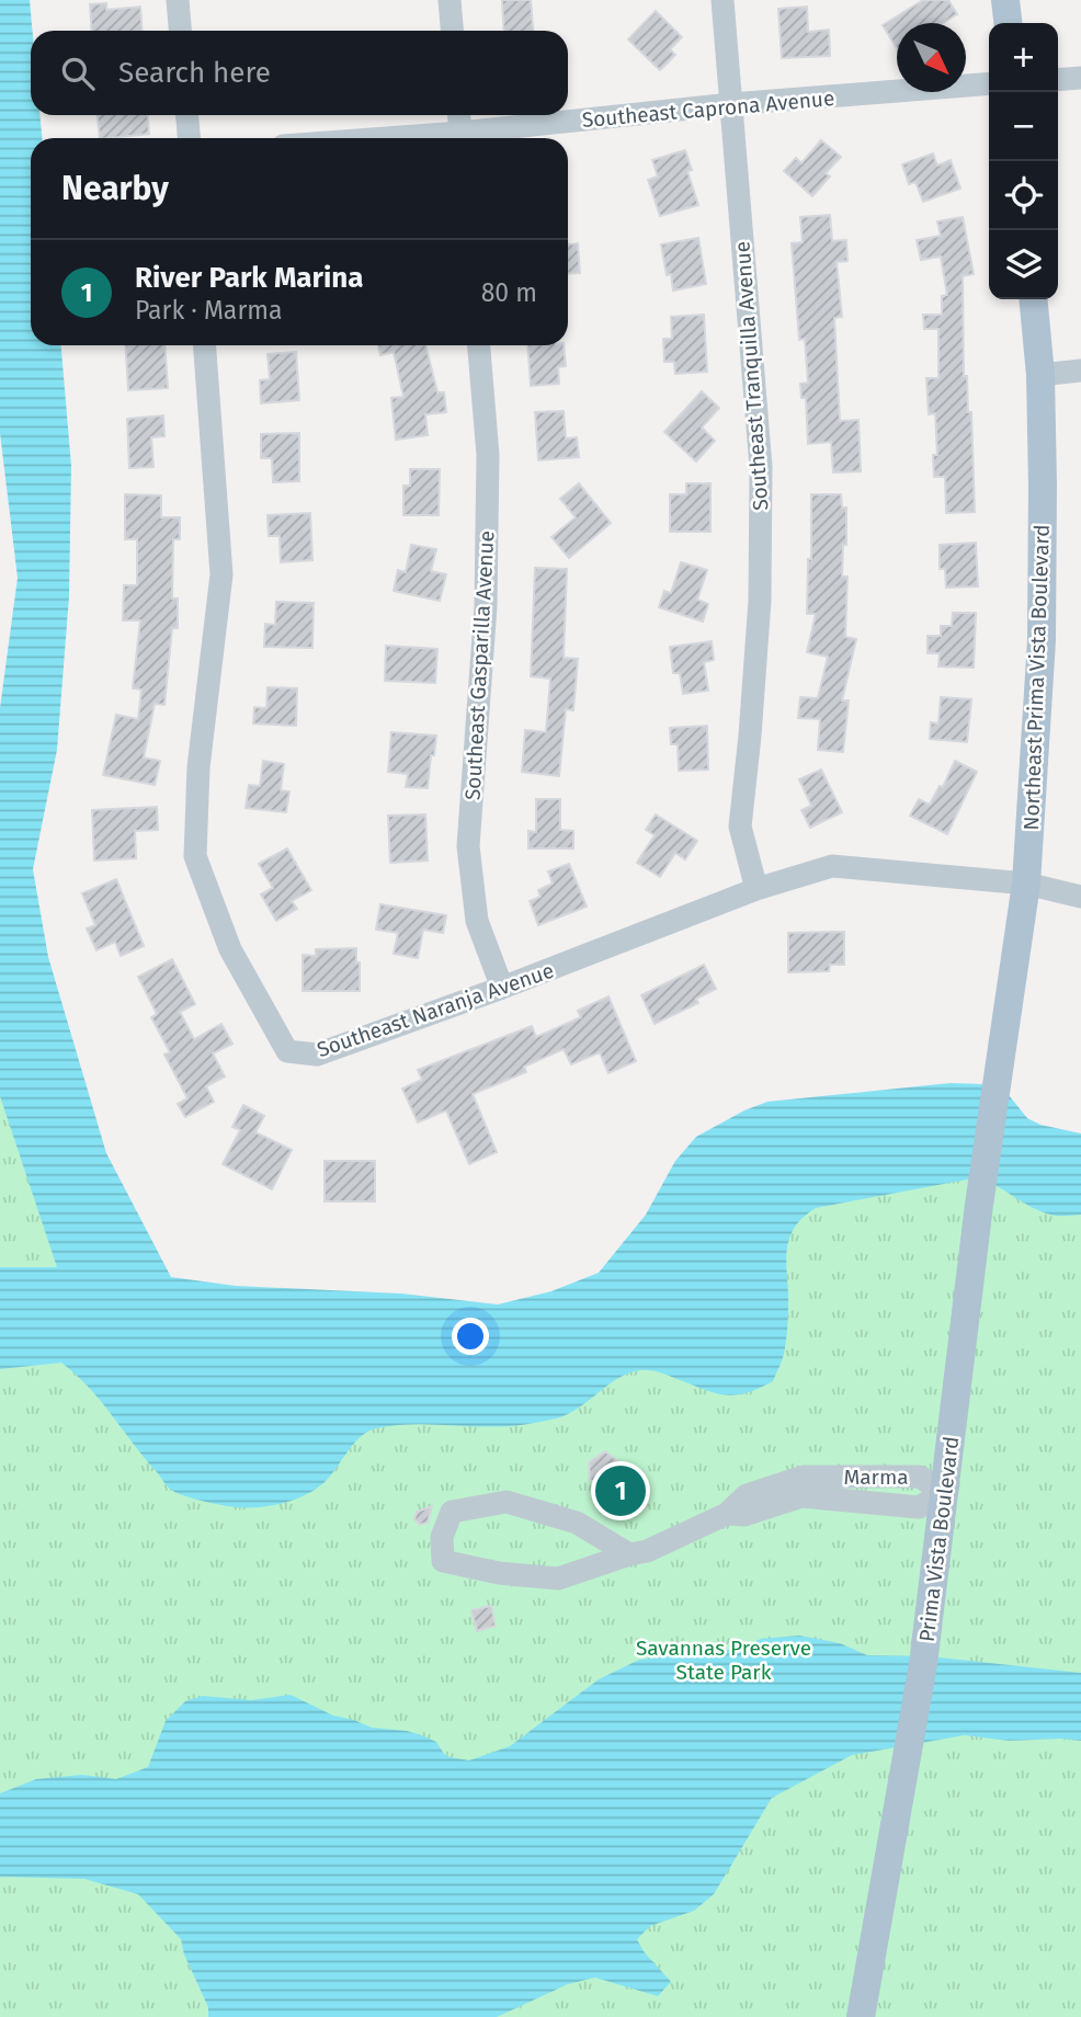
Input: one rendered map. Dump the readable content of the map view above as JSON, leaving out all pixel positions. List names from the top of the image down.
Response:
{
  "streets": {
    "main road": ["Northeast Prima Vista Boulevard", "Prima Vista Boulevard"],
    "street": [
      "Southeast Caprona Avenue",
      "Southeast Tranquilla Avenue",
      "Southeast Gasparilla Avenue",
      "Southeast Naranja Avenue",
      "Marma"
    ]
  },
  "crossings": [
    ["Southeast Caprona Avenue", "Southeast Tranquilla Avenue"],
    ["Southeast Tranquilla Avenue", "Southeast Naranja Avenue"],
    ["Southeast Gasparilla Avenue", "Southeast Naranja Avenue"],
    ["Northeast Prima Vista Boulevard", "Southeast Naranja Avenue"],
    ["Northeast Prima Vista Boulevard", "Prima Vista Boulevard"],
    ["Marma", "Prima Vista Boulevard"]
  ],
  "parks": ["Savannas Preserve State Park"],
  "north": "bottom right",
  "page": {
    "map_buttons": ["+", "−"],
    "search": "Search here",
    "heading": "Nearby",
    "list": [
      {
        "mark": "1",
        "name": "River Park Marina",
        "note": "Park · Marma",
        "value": "80 m"
      }
    ],
    "pins": "1"
  }
}
